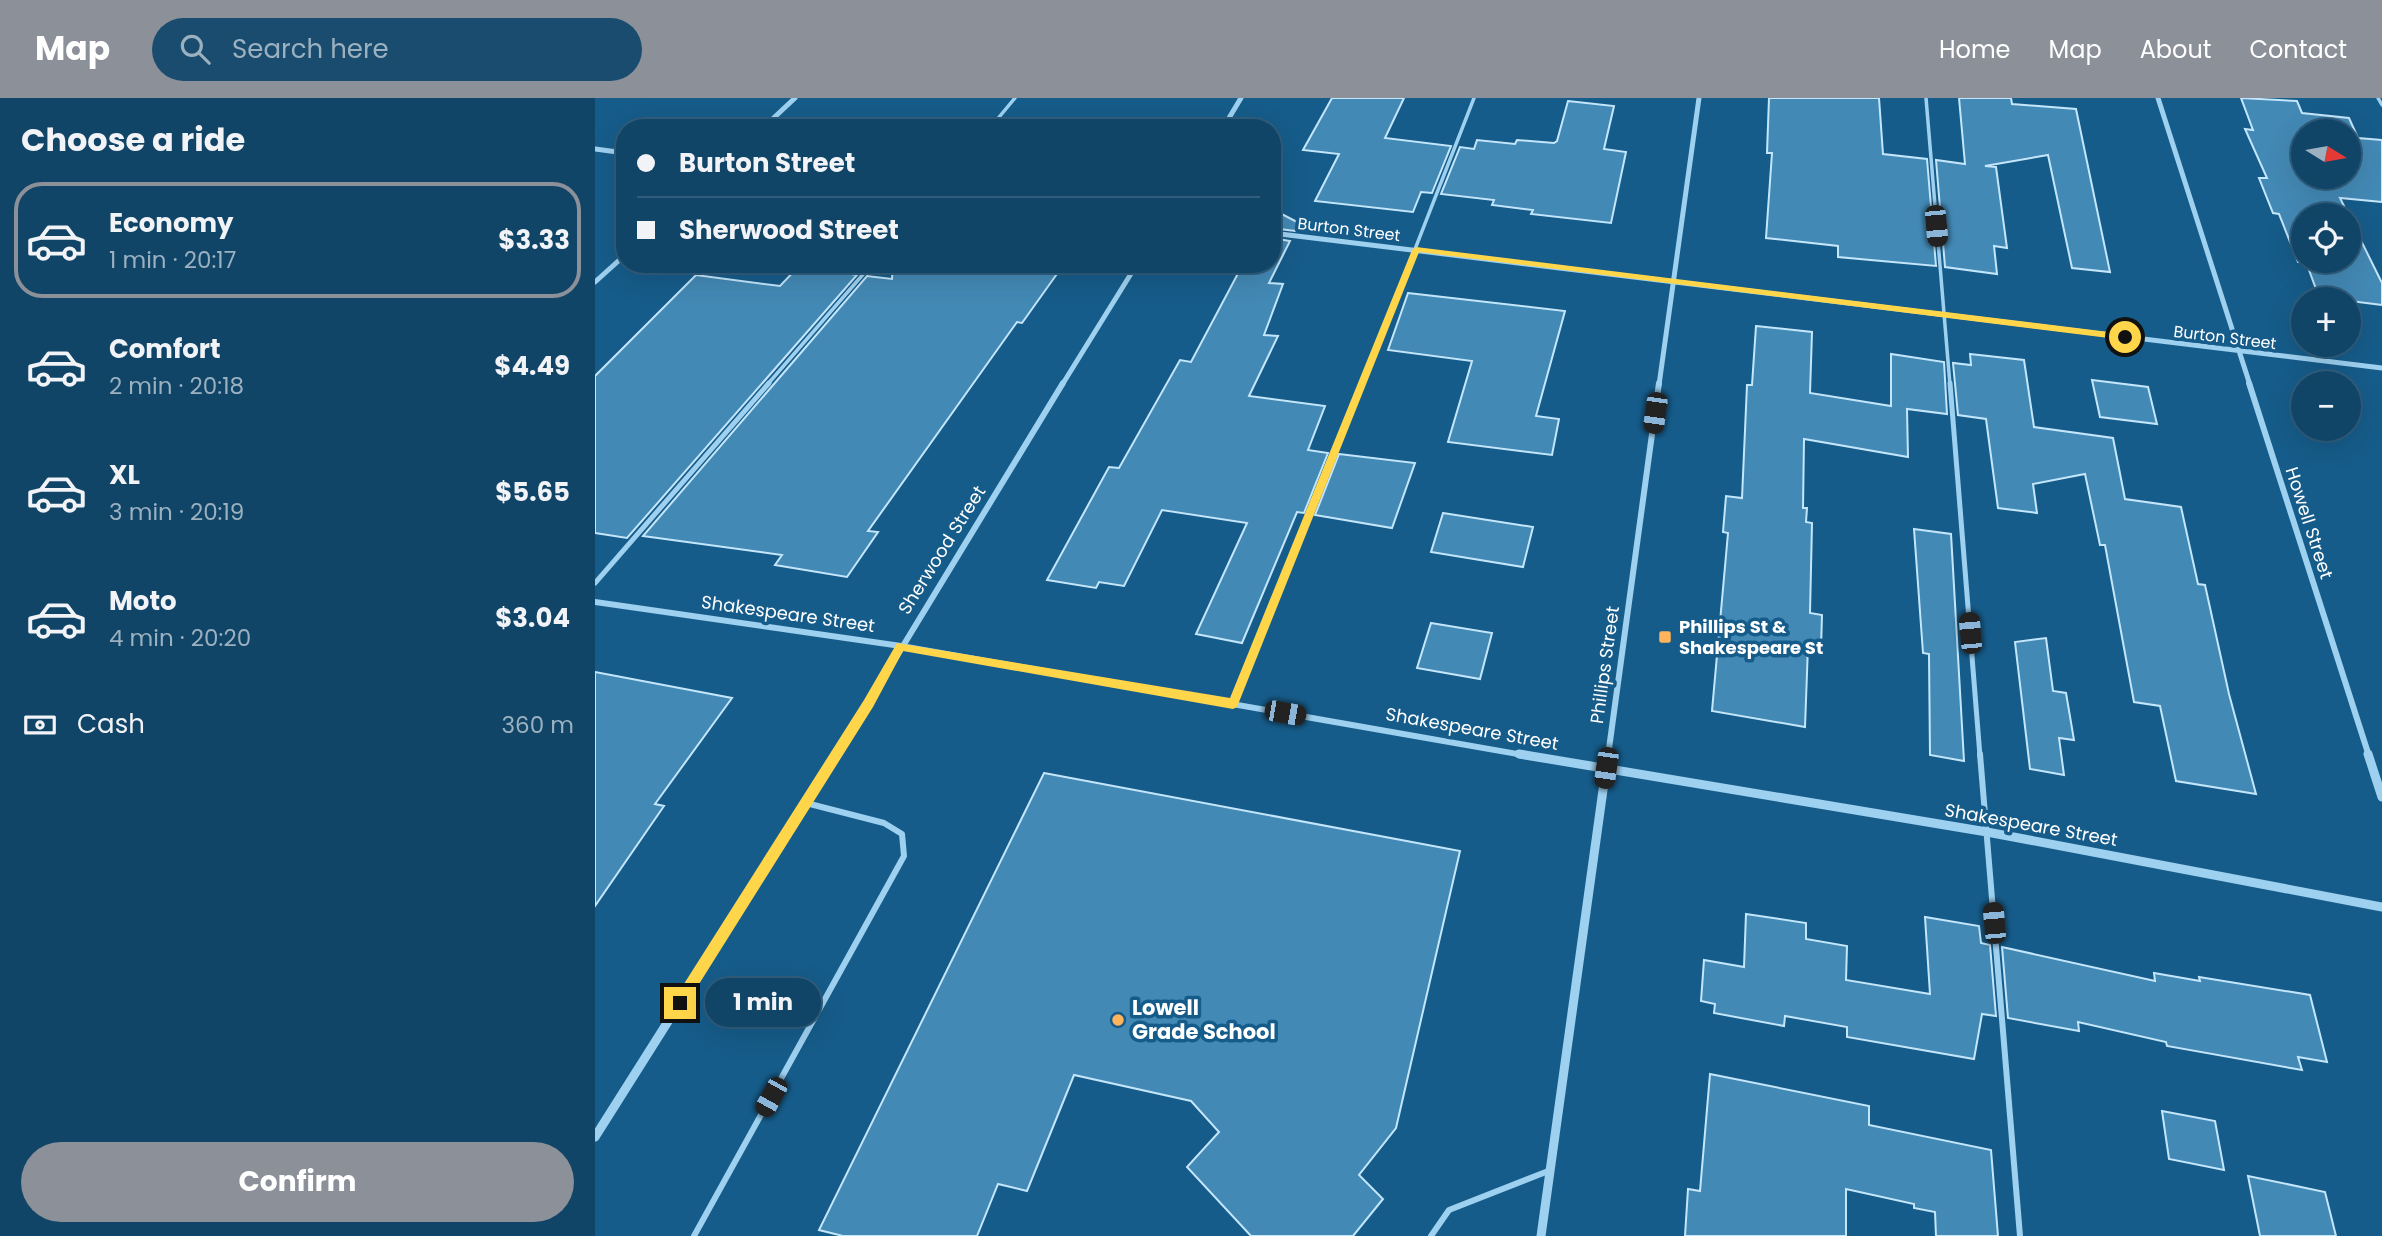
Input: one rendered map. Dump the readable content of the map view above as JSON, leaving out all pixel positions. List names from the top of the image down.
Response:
{
  "streets": {
    "street": [
      "Burton Street",
      "Howell Street",
      "Sherwood Street",
      "Shakespeare Street",
      "Phillips Street"
    ]
  },
  "crossings": [
    ["Burton Street", "Howell Street"],
    ["Burton Street", "Phillips Street"],
    ["Sherwood Street", "Shakespeare Street"],
    ["Shakespeare Street", "Phillips Street"]
  ],
  "places": {
    "transit": ["Phillips St & Shakespeare St"],
    "other": ["Lowell Grade School"]
  },
  "north": "right",
  "page": {
    "header": "Map",
    "search": "Search here",
    "nav": [
      "Home",
      "Map",
      "About",
      "Contact"
    ],
    "heading": "Choose a ride",
    "map_buttons": ["+", "−"],
    "banner": ["Burton Street", "Sherwood Street"],
    "list": [
      {
        "name": "Economy",
        "note": "1 min · 20:17",
        "value": "$3.33"
      },
      {
        "name": "Comfort",
        "note": "2 min · 20:18",
        "value": "$4.49"
      },
      {
        "name": "XL",
        "note": "3 min · 20:19",
        "value": "$5.65"
      },
      {
        "name": "Moto",
        "note": "4 min · 20:20",
        "value": "$3.04"
      }
    ],
    "pay": ["Cash", "360 m"],
    "bubble": "1 min",
    "buttons": "Confirm"
  }
}
